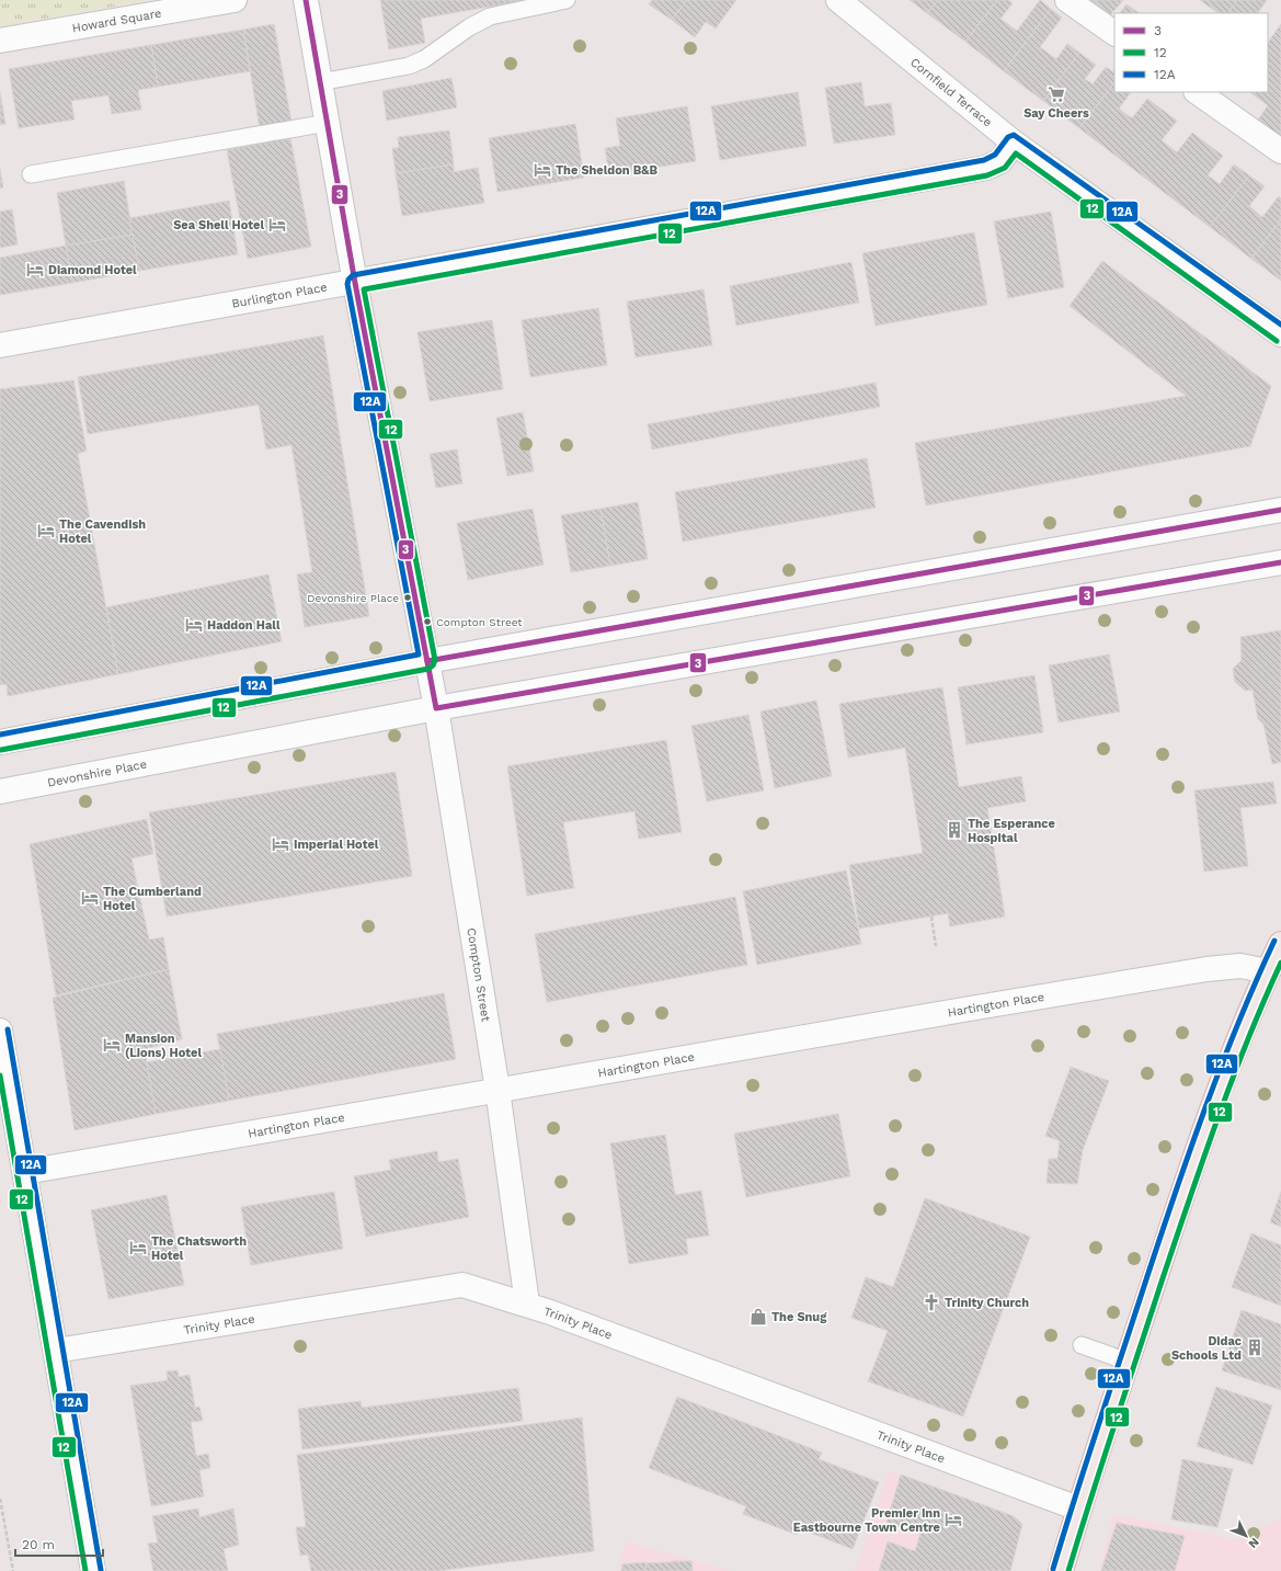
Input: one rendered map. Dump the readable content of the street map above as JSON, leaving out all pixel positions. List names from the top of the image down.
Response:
{
  "streets": {
    "street": [
      "Howard Square",
      "Cornfield Terrace",
      "Burlington Place",
      "Devonshire Place",
      "Compton Street",
      "Hartington Place",
      "Trinity Place"
    ]
  },
  "crossings": [
    ["Cornfield Terrace", "Burlington Place"],
    ["Burlington Place", "Compton Street"],
    ["Devonshire Place", "Compton Street"],
    ["Compton Street", "Hartington Place"],
    ["Compton Street", "Trinity Place"]
  ],
  "places": {
    "supermarket": ["Say Cheers"],
    "hotel": [
      "The Sheldon B&B",
      "Sea Shell Hotel",
      "Diamond Hotel",
      "The Cavendish Hotel",
      "Haddon Hall",
      "Imperial Hotel",
      "The Cumberland Hotel",
      "Mansion (Lions) Hotel",
      "The Chatsworth Hotel",
      "Premier Inn Eastbourne Town Centre"
    ],
    "other": ["Devonshire Place", "Compton Street"],
    "building": ["The Esperance Hospital", "Didac Schools Ltd"],
    "church": ["Trinity Church"],
    "shop": ["The Snug"]
  },
  "lines": ["transit line 3", "transit line 12A", "transit line 12"],
  "legend": ["3", "12", "12A"],
  "scale_bar": "20 m",
  "north": "bottom right"
}
